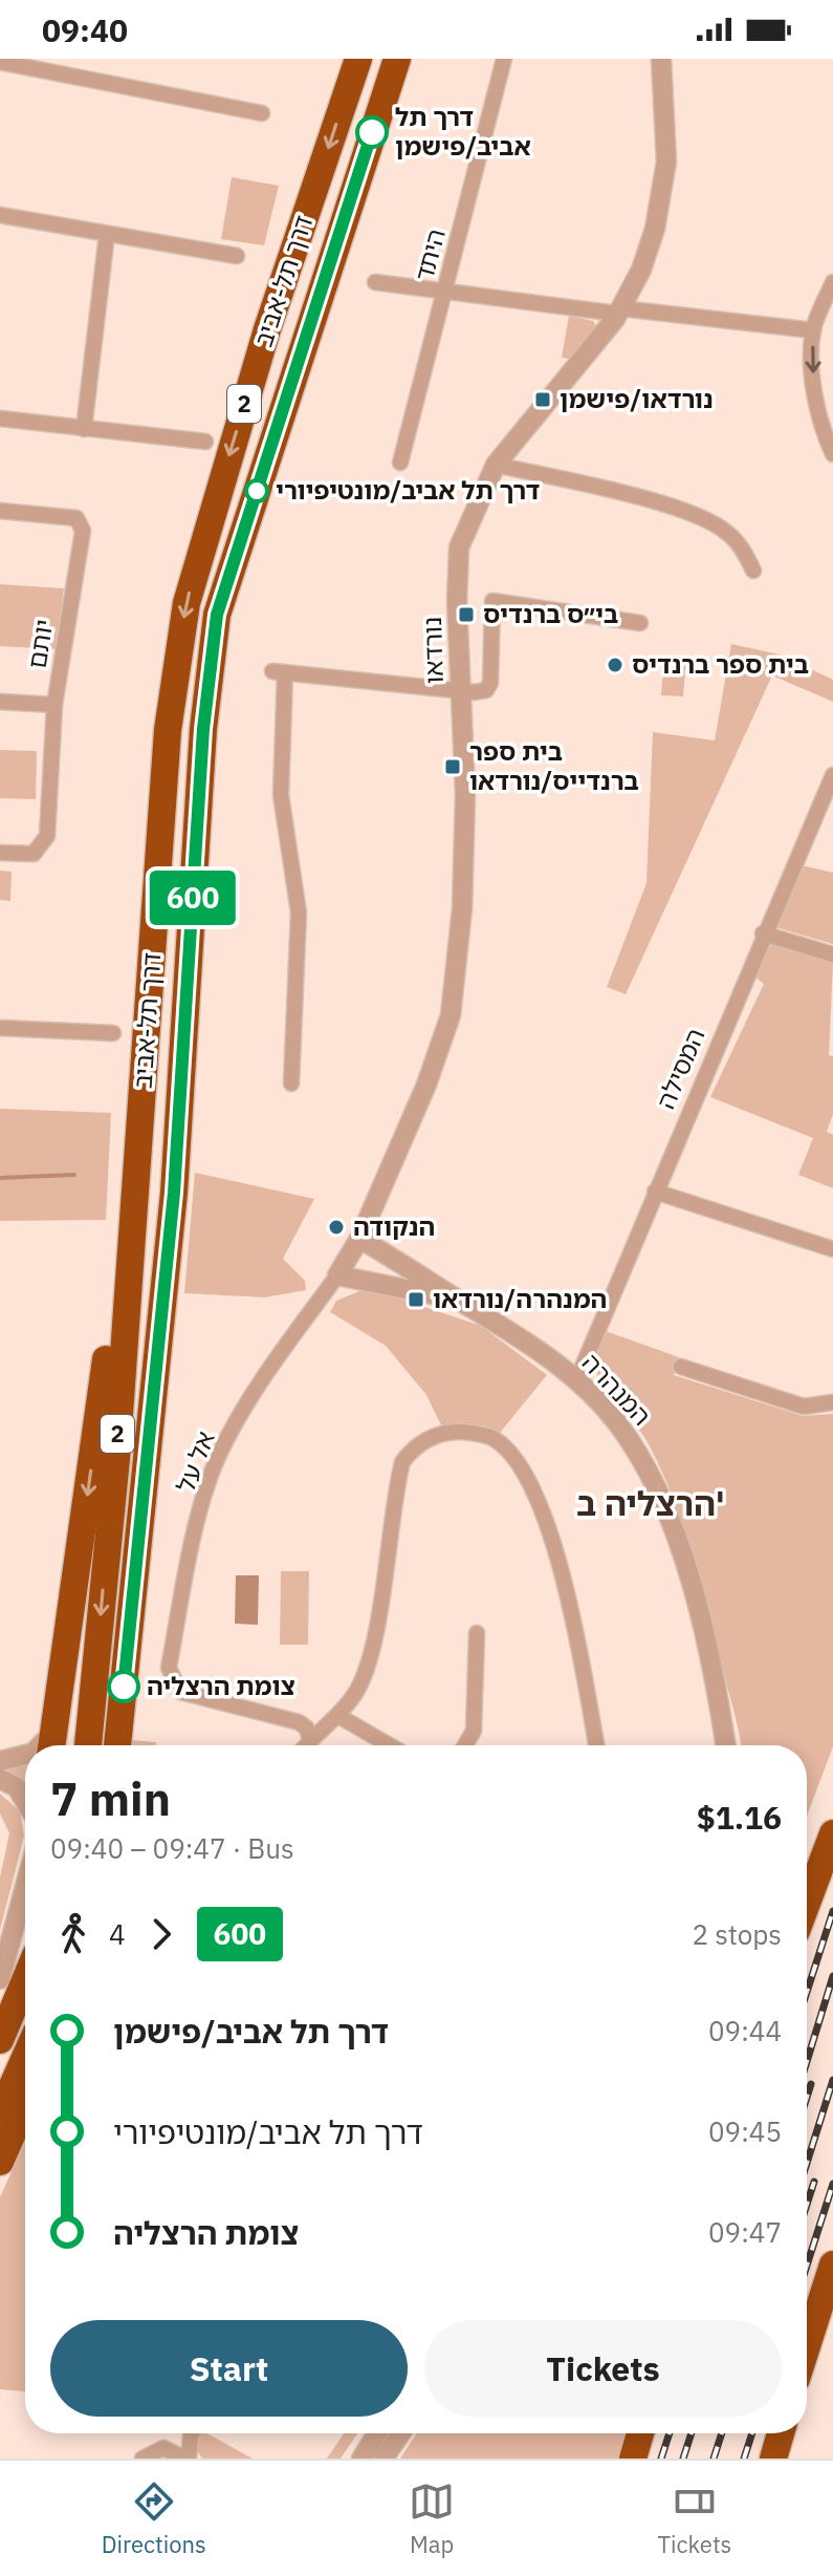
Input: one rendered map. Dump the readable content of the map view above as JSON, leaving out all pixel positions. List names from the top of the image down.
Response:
{
  "streets": {
    "highway": ["דרך תל-אביב", "2"],
    "street": [
      "היתד",
      "יותם",
      "נורדאו",
      "המסילה",
      "המנהרה",
      "אל על"
    ]
  },
  "crossings": [
    ["נורדאו", "המנהרה"],
    ["נורדאו", "אל על"],
    ["המסילה", "המנהרה"],
    ["המנהרה", "אל על"]
  ],
  "districts": ["הרצליה ב'"],
  "places": {
    "other": [
      "דרך תל אביב/פישמן",
      "דרך תל אביב/מונטיפיורי",
      "בית ספר ברנדיס",
      "הנקודה",
      "צומת הרצליה"
    ],
    "transit": [
      "נורדאו/פישמן",
      "בי״ס ברנדיס",
      "בית ספר ברנדייס/נורדאו",
      "המנהרה/נורדאו"
    ]
  },
  "lines": ["bus line 600"],
  "page": {
    "status": "09:40",
    "on_map": "600",
    "heading": ["7 min", "09:40 – 09:47 · Bus", "$1.16"],
    "legs": ["4", "600", "2 stops"],
    "list": [
      {
        "name": "דרך תל אביב/פישמן",
        "value": "09:44"
      },
      {
        "name": "דרך תל אביב/מונטיפיורי",
        "value": "09:45"
      },
      {
        "name": "צומת הרצליה",
        "value": "09:47"
      }
    ],
    "buttons": ["Start", "Tickets"],
    "tabs": ["Directions", "Map", "Tickets"]
  }
}
